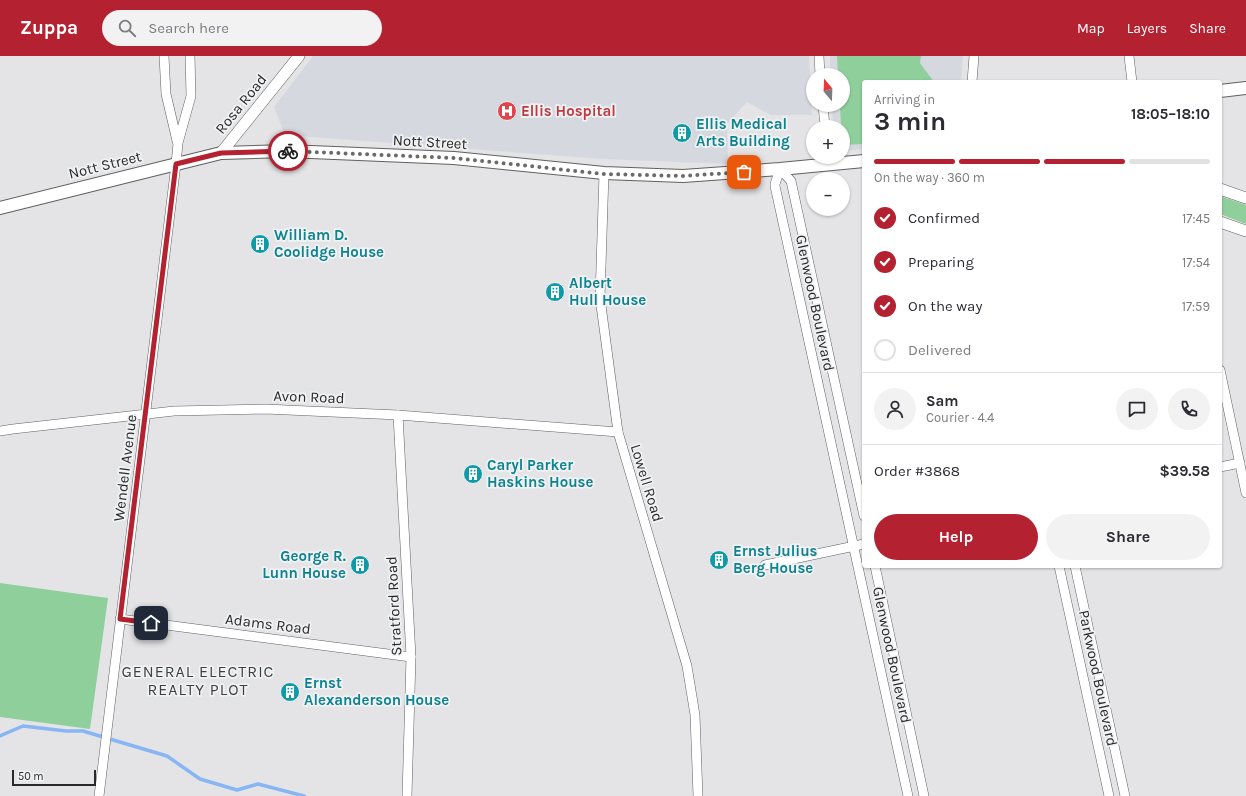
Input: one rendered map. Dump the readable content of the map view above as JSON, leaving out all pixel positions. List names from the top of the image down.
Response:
{
  "streets": {
    "main road": ["Nott Street"],
    "street": [
      "Rosa Road",
      "Glenwood Boulevard",
      "Avon Road",
      "Wendell Avenue",
      "Lowell Road",
      "Stratford Road",
      "Adams Road",
      "Parkwood Boulevard"
    ]
  },
  "crossings": [
    ["Rosa Road", "Nott Street"],
    ["Nott Street", "Glenwood Boulevard"],
    ["Nott Street", "Wendell Avenue"],
    ["Nott Street", "Lowell Road"],
    ["Avon Road", "Wendell Avenue"],
    ["Avon Road", "Lowell Road"],
    ["Avon Road", "Stratford Road"],
    ["Wendell Avenue", "Adams Road"],
    ["Stratford Road", "Adams Road"]
  ],
  "districts": ["GENERAL ELECTRIC REALTY PLOT"],
  "places": {
    "hospital": ["Ellis Hospital"],
    "building": [
      "Ellis Medical Arts Building",
      "William D. Coolidge House",
      "Albert Hull House",
      "Caryl Parker Haskins House",
      "Ernst Julius Berg House",
      "George R. Lunn House",
      "Ernst Alexanderson House"
    ]
  },
  "scale_bar": "50 m",
  "north": "top",
  "page": {
    "header": "Zuppa",
    "search": "Search here",
    "nav": ["Map", "Layers", "Share"],
    "map_buttons": ["+", "−"],
    "heading": ["3 min", "Arriving in", "18:05–18:10"],
    "panel": [
      "Sam",
      "Courier · 4.4",
      "Order #3868",
      "$39.58"
    ],
    "bar": "On the way · 360 m",
    "list": [
      ["Confirmed", "17:45"],
      ["Preparing", "17:54"],
      ["On the way", "17:59"],
      "Delivered"
    ],
    "buttons": ["Help", "Share"],
    "scale": "50 m"
  }
}
